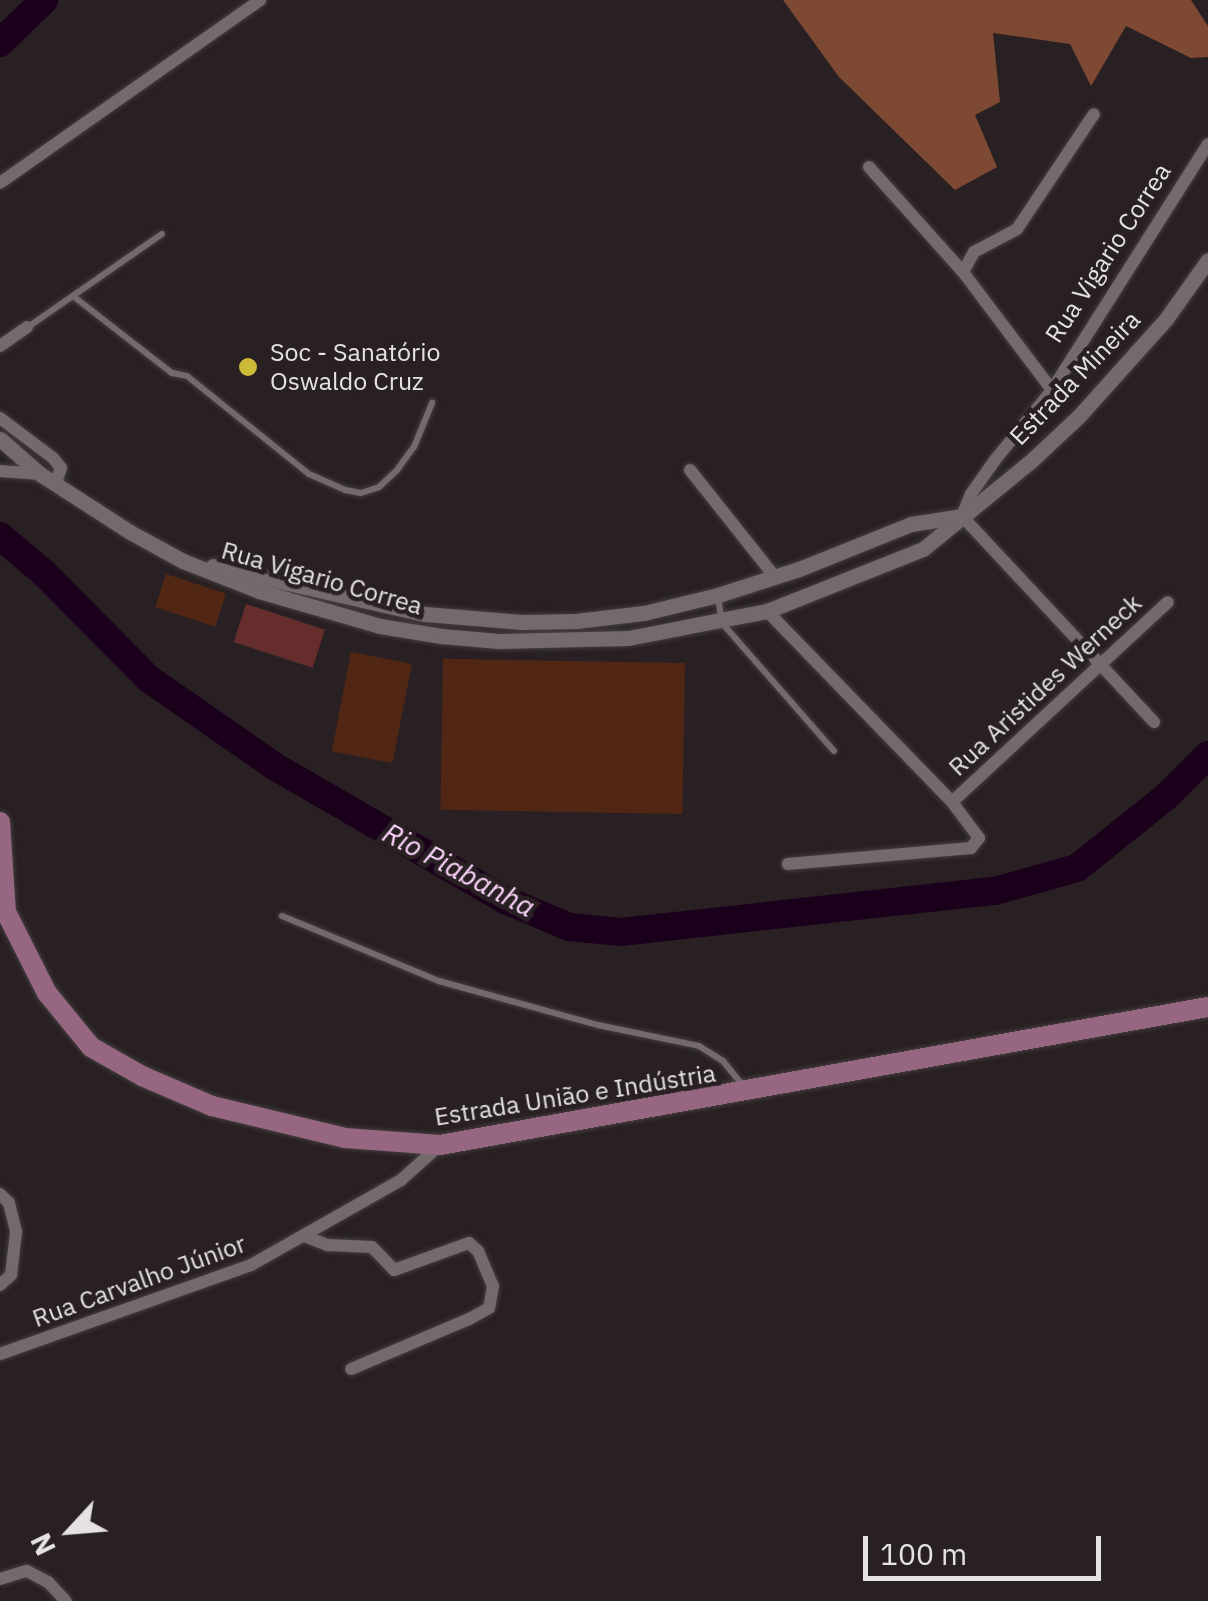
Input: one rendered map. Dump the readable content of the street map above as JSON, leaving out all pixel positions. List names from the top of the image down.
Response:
{
  "streets": {
    "main road": ["Estrada União e Indústria"],
    "street": [
      "Rua Vigario Correa",
      "Estrada Mineira",
      "Rua Aristides Werneck",
      "Rua Carvalho Júnior"
    ]
  },
  "crossings": [
    ["Rua Vigario Correa", "Estrada Mineira"],
    ["Estrada União e Indústria", "Rua Carvalho Júnior"]
  ],
  "water": ["Rio Piabanha"],
  "places": ["Soc - Sanatório Oswaldo Cruz"],
  "scale_bar": "100 m",
  "north": "bottom left"
}
